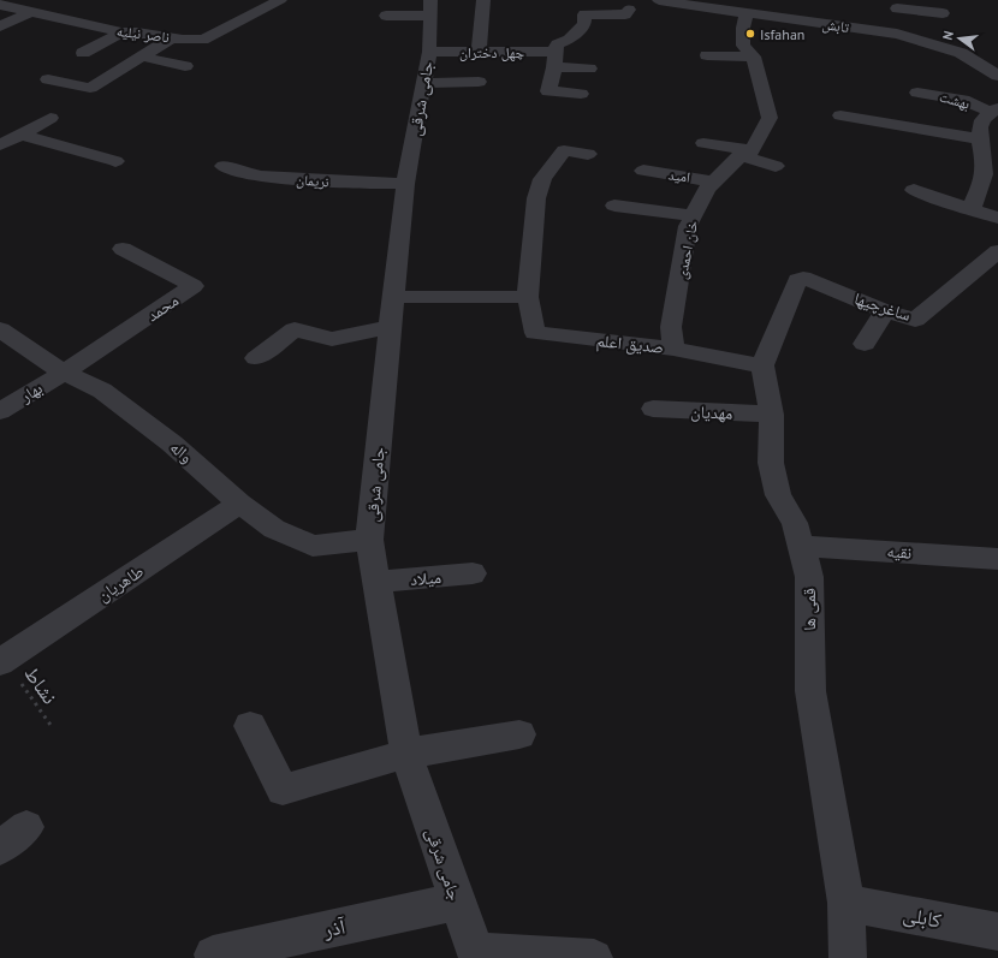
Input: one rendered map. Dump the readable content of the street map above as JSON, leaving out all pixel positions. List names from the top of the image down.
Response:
{
  "streets": {
    "street": [
      "تابش",
      "ناصر نیلیه",
      "چهل دختران",
      "جامی شرقی",
      "بهشت",
      "امید",
      "نریمان",
      "خان احمدی",
      "ساغرچیها",
      "محمد",
      "صدیق اعلم",
      "بهار",
      "مهدیان",
      "واله",
      "نقیه",
      "میلاد",
      "طاهریان",
      "قمی ها",
      "کابلی",
      "آذر"
    ],
    "path": ["نشاط"]
  },
  "crossings": [
    ["تابش", "خان احمدی"],
    ["چهل دختران", "جامی شرقی"],
    ["جامی شرقی", "نریمان"],
    ["جامی شرقی", "واله"],
    ["جامی شرقی", "میلاد"],
    ["جامی شرقی", "آذر"],
    ["امید", "خان احمدی"],
    ["خان احمدی", "صدیق اعلم"],
    ["ساغرچیها", "صدیق اعلم"],
    ["ساغرچیها", "قمی ها"],
    ["محمد", "بهار"],
    ["محمد", "واله"],
    ["صدیق اعلم", "قمی ها"],
    ["بهار", "واله"],
    ["مهدیان", "قمی ها"],
    ["واله", "طاهریان"],
    ["نقیه", "قمی ها"],
    ["طاهریان", "نشاط"],
    ["قمی ها", "کابلی"]
  ],
  "places": ["Isfahan"],
  "north": "left"
}
